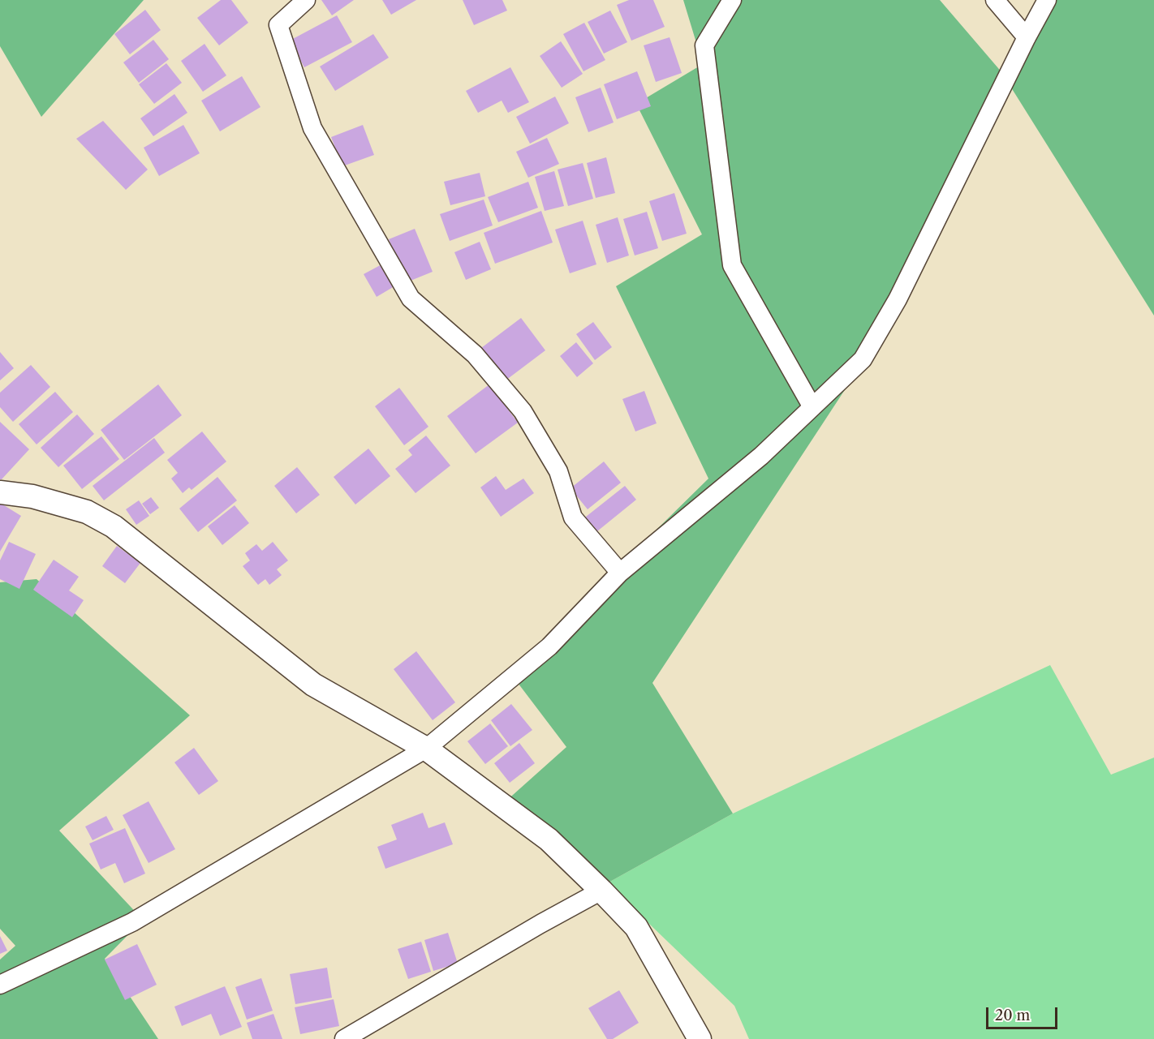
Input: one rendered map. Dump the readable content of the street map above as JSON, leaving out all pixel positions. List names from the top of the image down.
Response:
{
  "scale_bar": "20 m"
}
